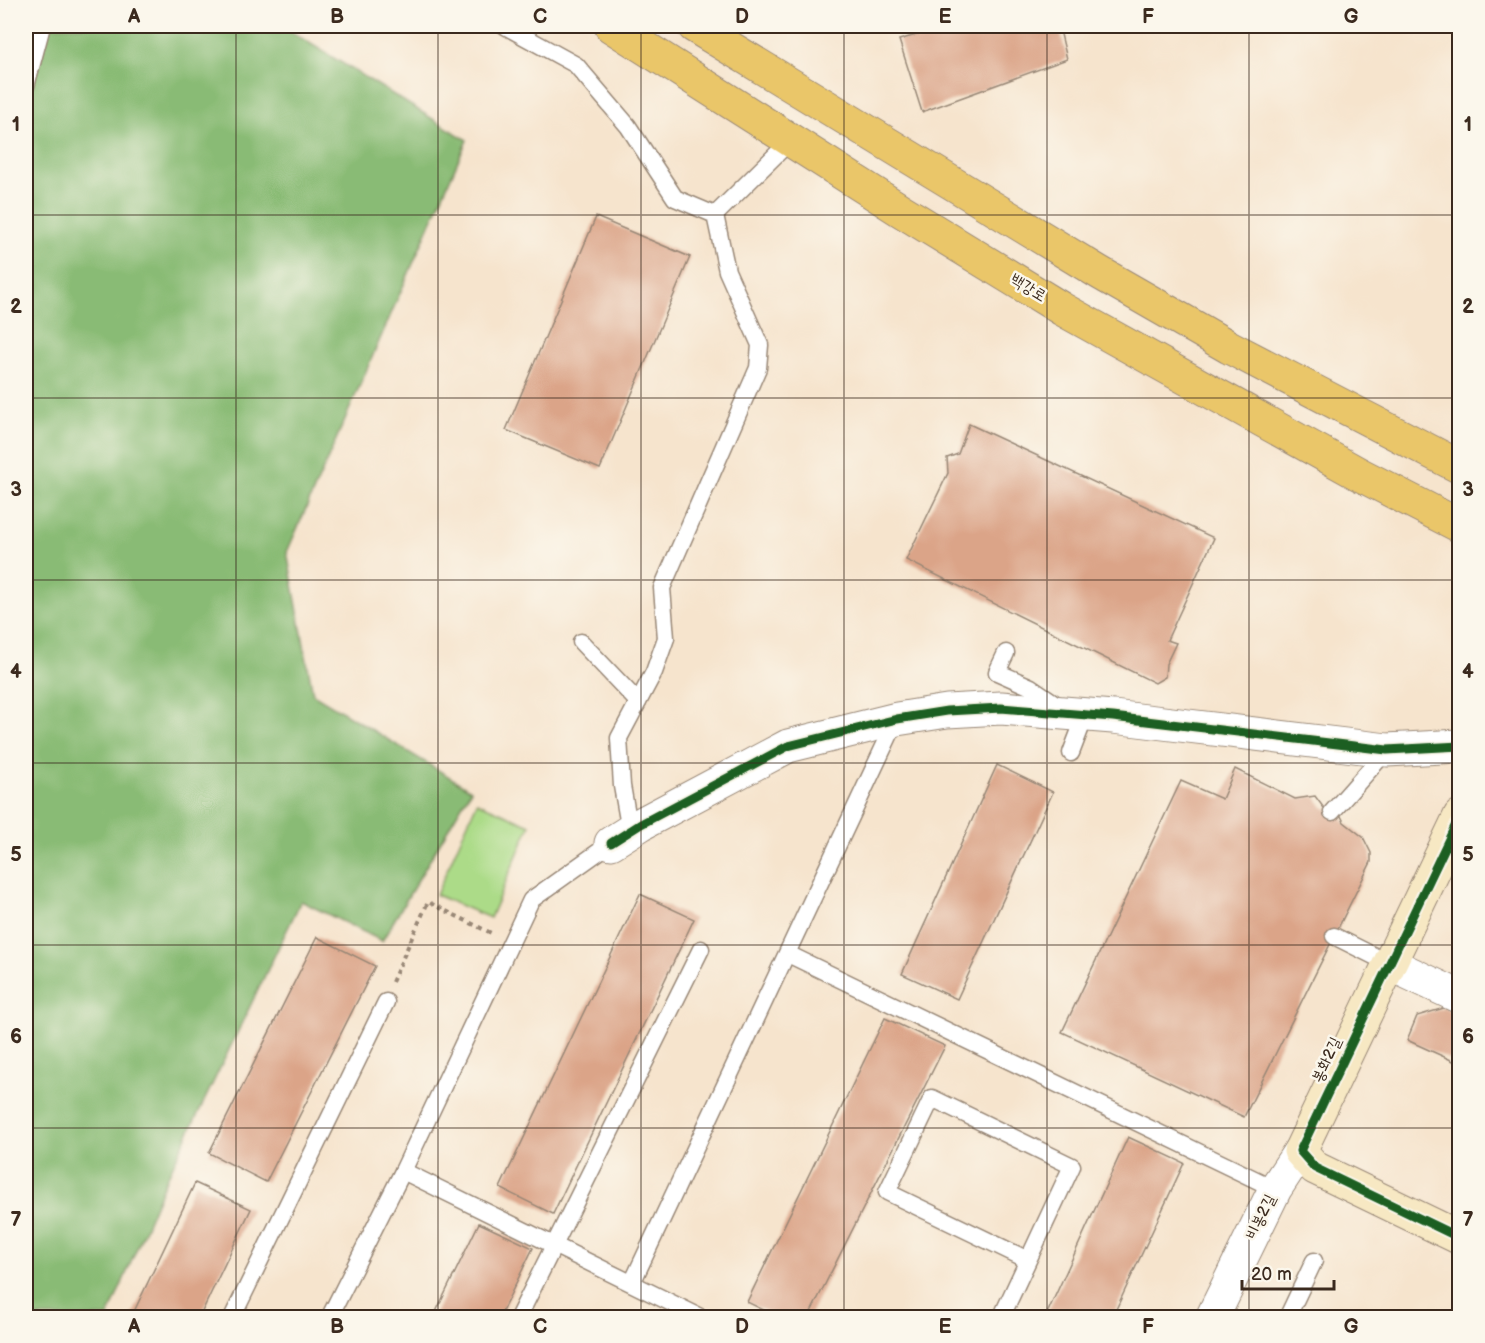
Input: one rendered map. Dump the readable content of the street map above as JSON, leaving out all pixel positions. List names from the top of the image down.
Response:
{
  "streets": {
    "main road": ["백강로"],
    "street": ["봉화2길", "비봉2길"]
  },
  "crossings": [
    ["봉화2길", "비봉2길"]
  ],
  "scale_bar": "20 m",
  "grid": {
    "columns": [
      "A",
      "B",
      "C",
      "D",
      "E",
      "F",
      "G"
    ],
    "rows": [
      "1",
      "2",
      "3",
      "4",
      "5",
      "6",
      "7"
    ]
  }
}
